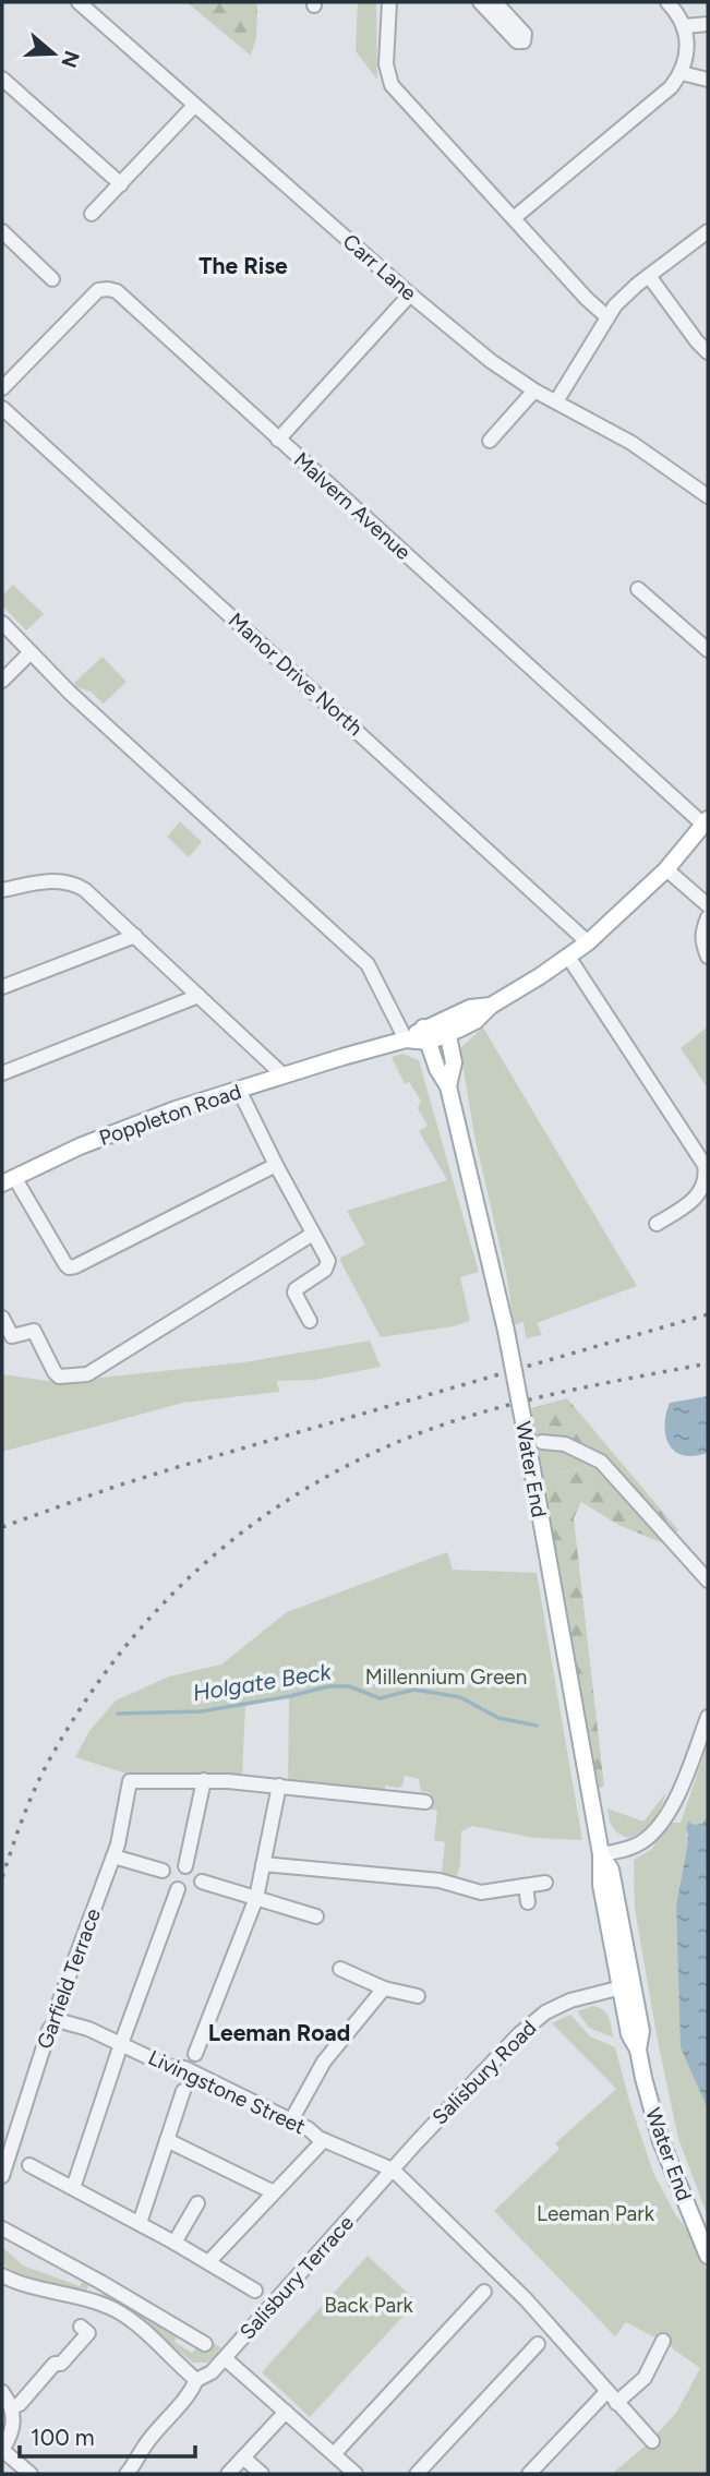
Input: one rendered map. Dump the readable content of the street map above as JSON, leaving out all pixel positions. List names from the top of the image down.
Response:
{
  "streets": {
    "main road": ["Poppleton Road", "Water End"],
    "street": [
      "Carr Lane",
      "Malvern Avenue",
      "Manor Drive North",
      "Garfield Terrace",
      "Salisbury Road",
      "Livingstone Street",
      "Salisbury Terrace"
    ]
  },
  "crossings": [
    ["Water End", "Salisbury Road"],
    ["Garfield Terrace", "Livingstone Street"],
    ["Salisbury Road", "Livingstone Street"],
    ["Salisbury Road", "Salisbury Terrace"],
    ["Livingstone Street", "Salisbury Terrace"]
  ],
  "districts": ["The Rise", "Leeman Road"],
  "water": ["Holgate Beck"],
  "parks": ["Millennium Green", "Leeman Park", "Back Park"],
  "scale_bar": "100 m",
  "north": "right"
}
